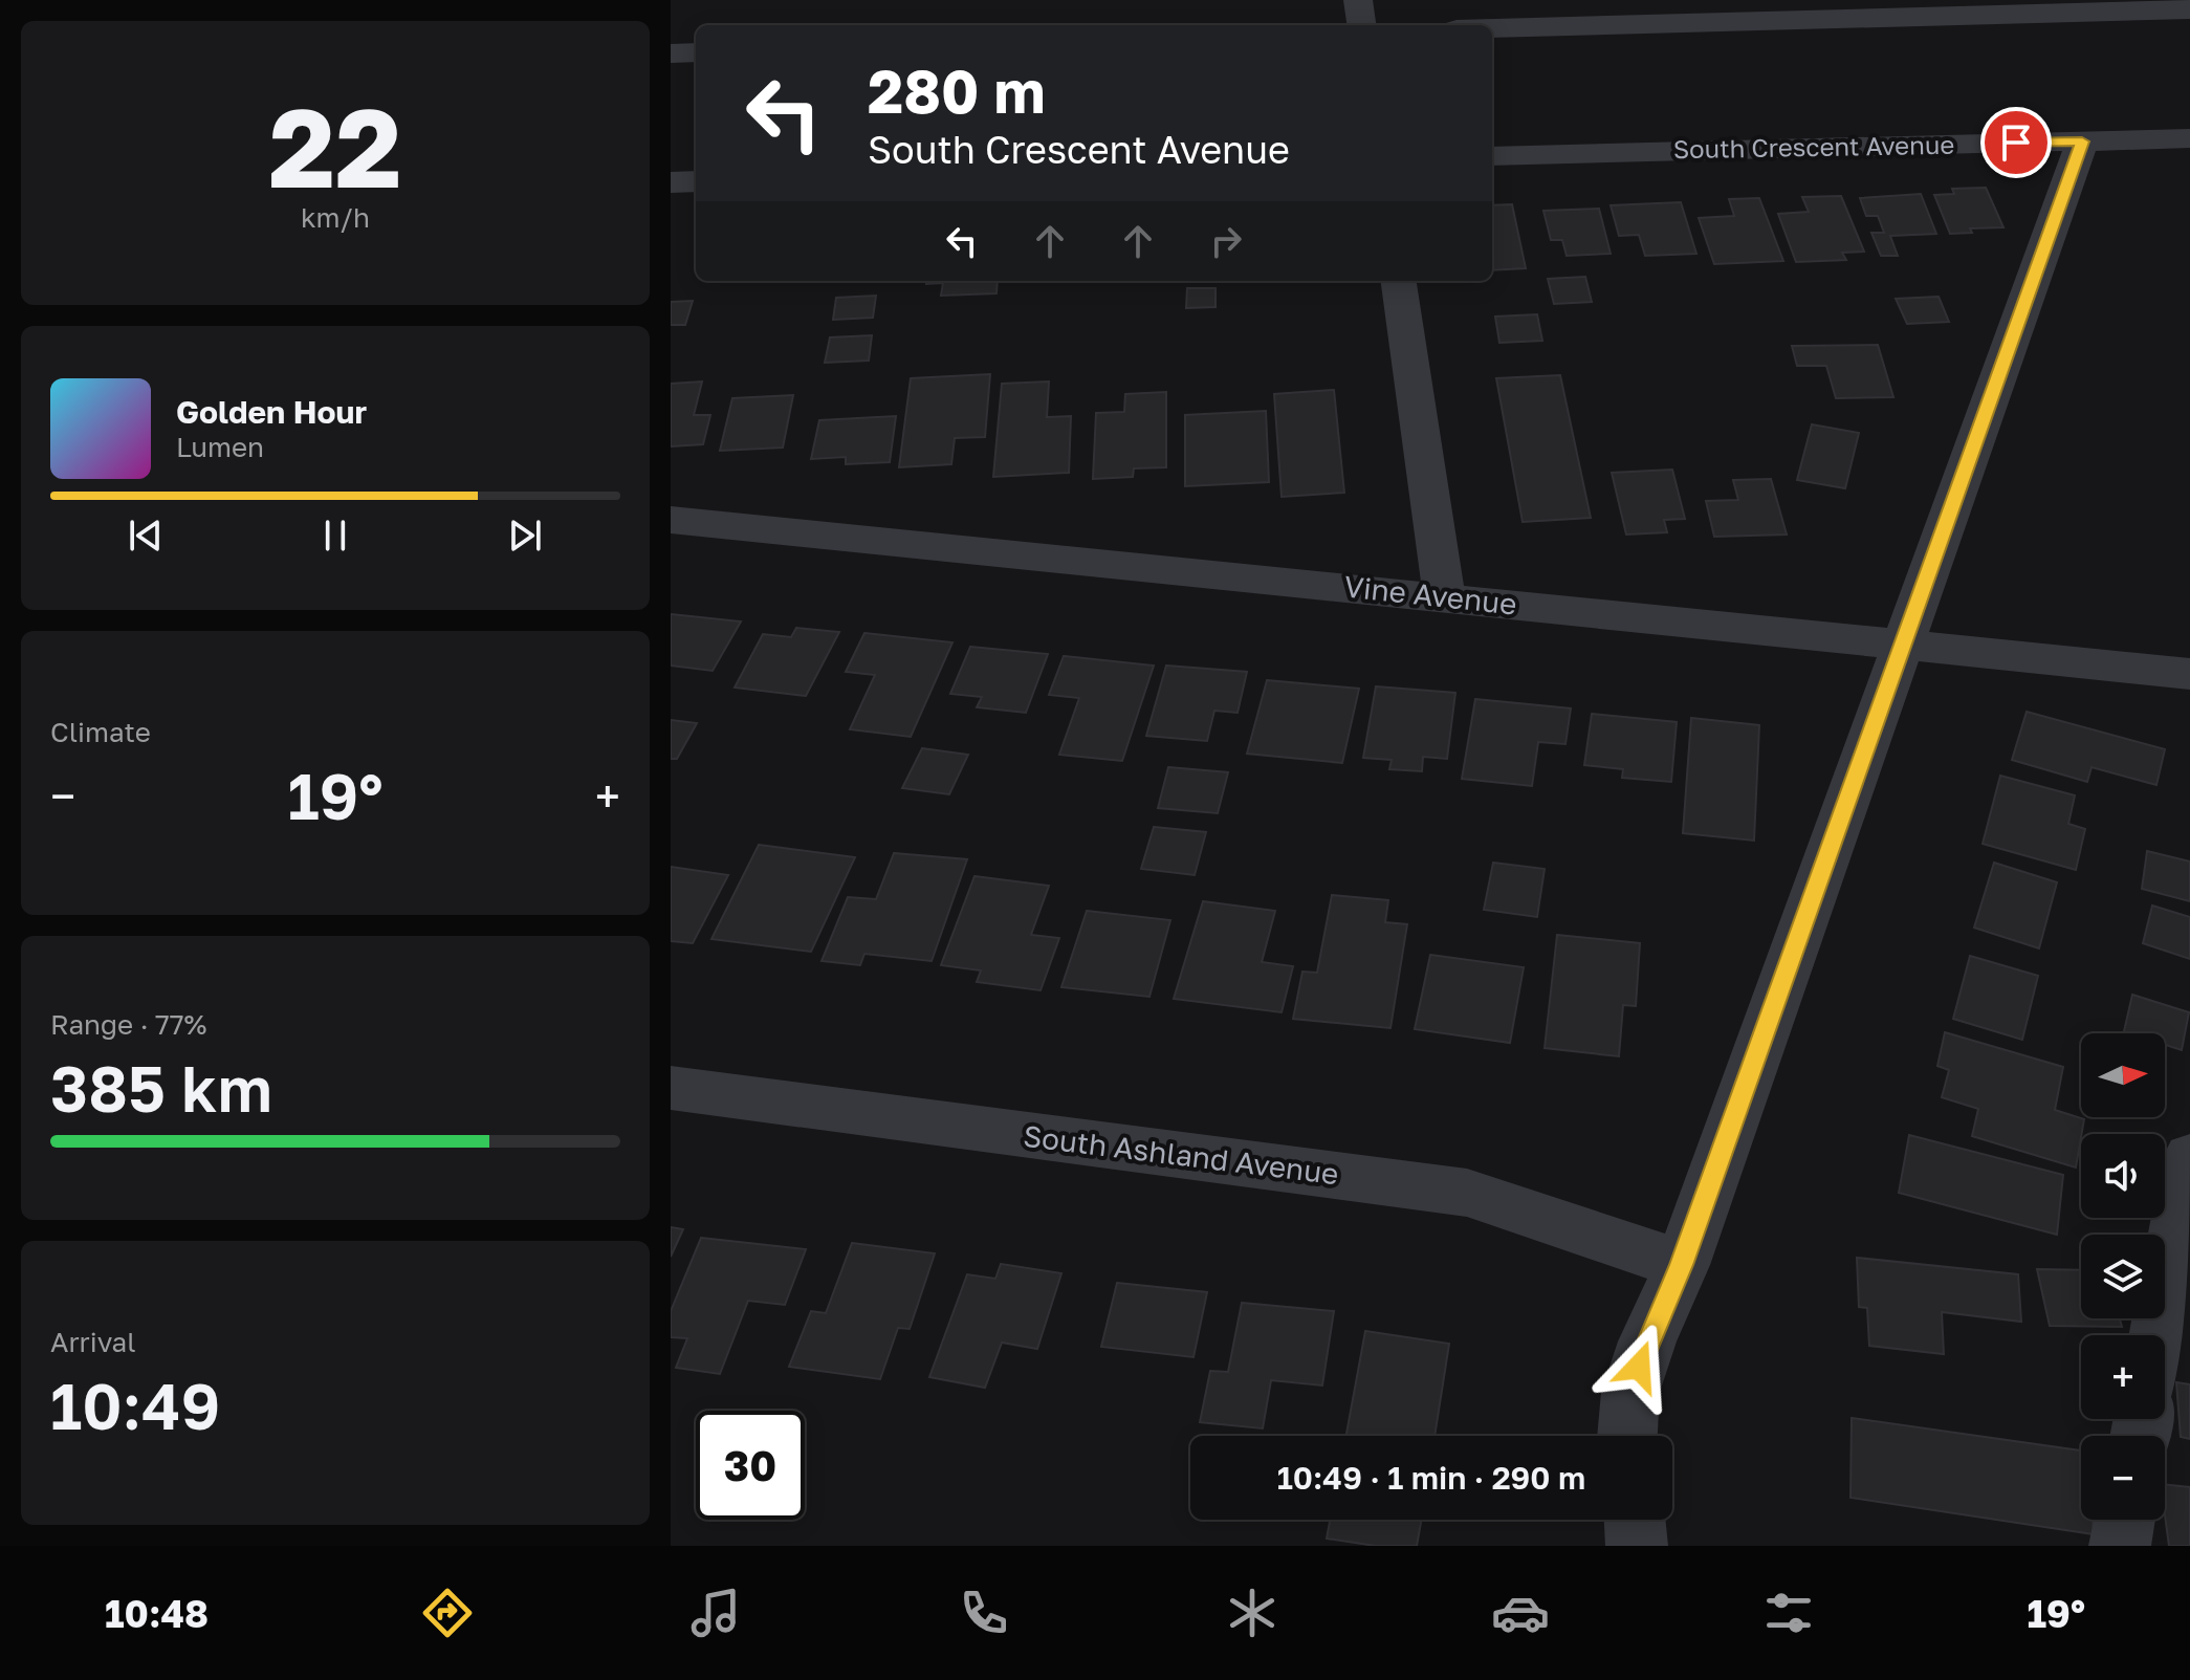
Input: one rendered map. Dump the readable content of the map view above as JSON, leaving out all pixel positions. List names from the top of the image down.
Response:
{
  "streets": {
    "street": ["South Crescent Avenue", "Vine Avenue", "South Ashland Avenue"]
  },
  "north": "right",
  "page": {
    "tile": [
      ["22", "km/h"],
      "Climate",
      ["Range · 77%", "385 km"],
      ["Arrival", "10:49"]
    ],
    "turn": ["280 m", "South Crescent Avenue"],
    "song": ["Golden Hour", "Lumen"],
    "heat": ["−", "19°", "+"],
    "map_buttons": ["+", "−"],
    "limit": "30",
    "trip": "10:49 · 1 min · 290 m",
    "tabs": ["10:48", "19°"]
  }
}
